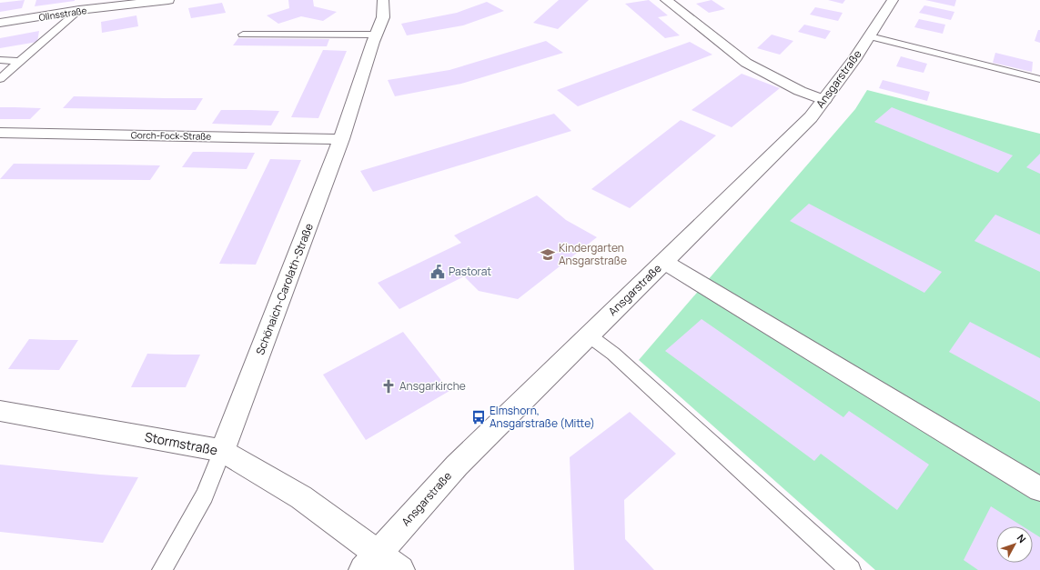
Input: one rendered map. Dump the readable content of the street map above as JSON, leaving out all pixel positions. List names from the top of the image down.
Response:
{
  "streets": {
    "street": [
      "Ollnsstraße",
      "Ansgarstraße",
      "Gorch-Fock-Straße",
      "Schönaich-Carolath-Straße",
      "Stormstraße"
    ]
  },
  "crossings": [
    ["Ansgarstraße", "Stormstraße"],
    ["Gorch-Fock-Straße", "Schönaich-Carolath-Straße"],
    ["Schönaich-Carolath-Straße", "Stormstraße"]
  ],
  "places": {
    "school or university": ["Kindergarten Ansgarstraße"],
    "public building": ["Pastorat"],
    "church": ["Ansgarkirche"],
    "bus stop": ["Elmshorn, Ansgarstraße (Mitte)"]
  },
  "north": "top right"
}
